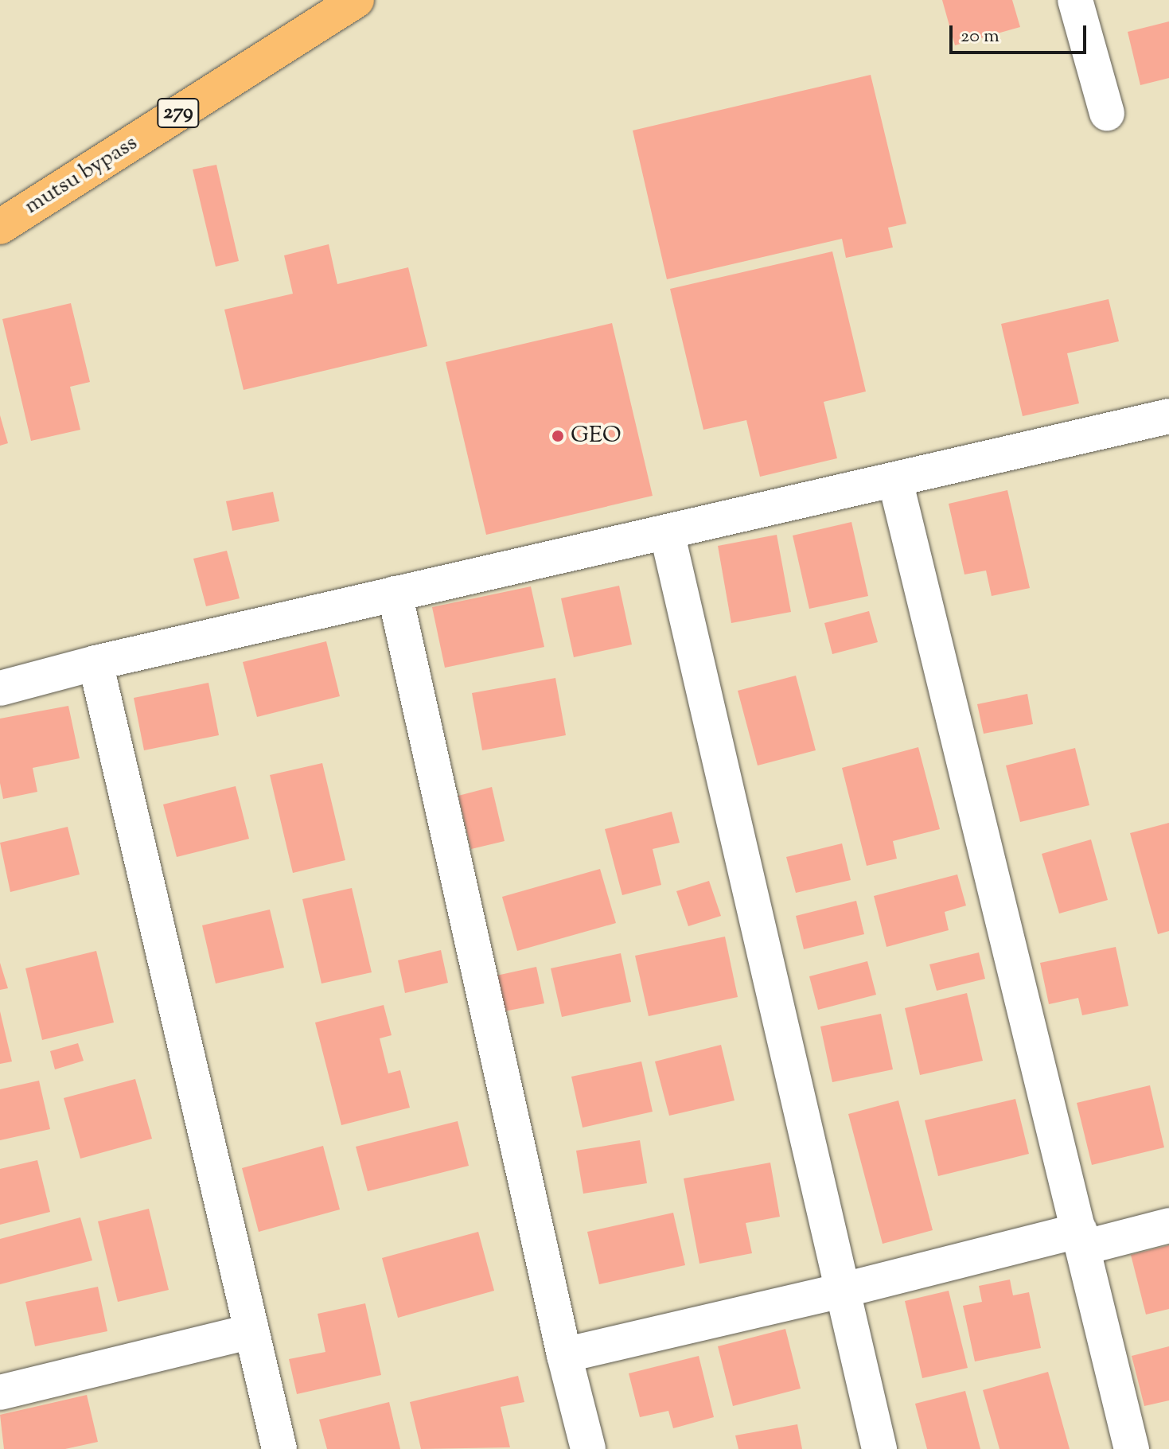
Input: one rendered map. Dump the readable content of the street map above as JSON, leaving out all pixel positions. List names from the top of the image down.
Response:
{
  "streets": {
    "highway": ["279", "mutsu bypass"]
  },
  "places": ["GEO"],
  "scale_bar": "20 m"
}
